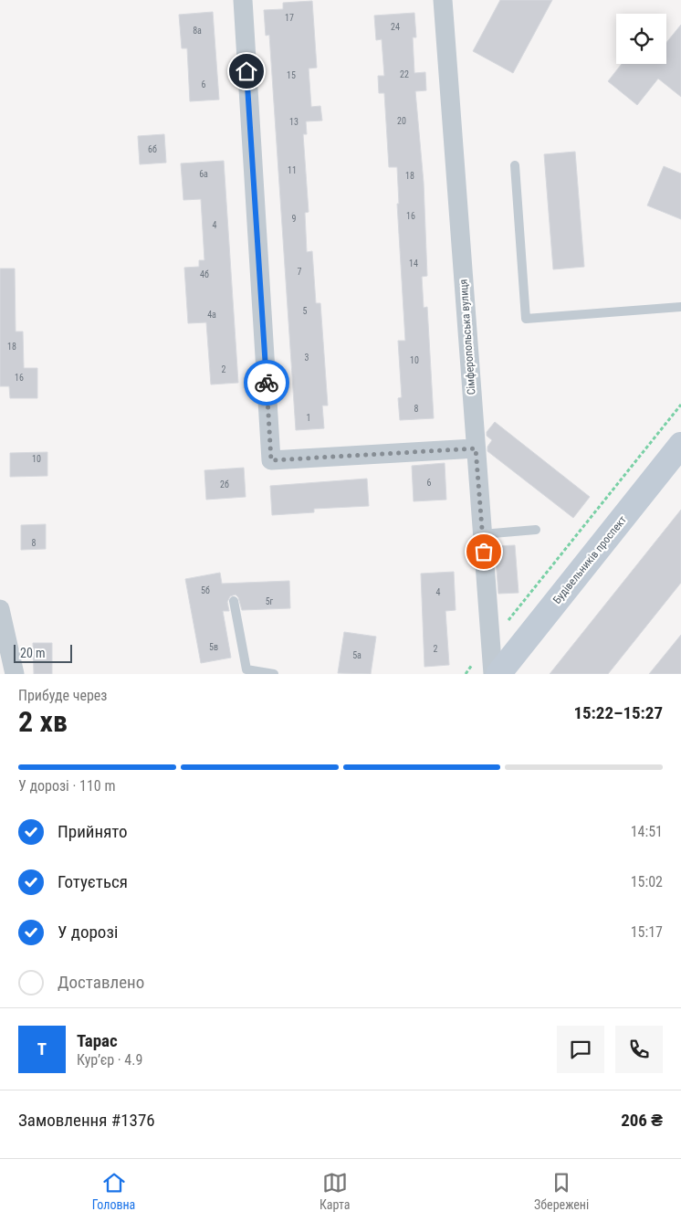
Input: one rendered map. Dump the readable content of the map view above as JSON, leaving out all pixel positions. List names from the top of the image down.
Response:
{
  "streets": {
    "street": ["Сімферопольська вулиця", "Будівельників проспект"]
  },
  "house_numbers": [
    "17",
    "24",
    "8а",
    "22",
    "15",
    "6",
    "20",
    "13",
    "6б",
    "11",
    "6а",
    "18",
    "16",
    "9",
    "4",
    "14",
    "7",
    "4б",
    "5",
    "4а",
    "18",
    "3",
    "10",
    "2",
    "16",
    "8",
    "1",
    "10",
    "6",
    "2б",
    "8",
    "5б",
    "4",
    "5г",
    "5в",
    "2",
    "5а"
  ],
  "scale_bar": "20 m",
  "page": {
    "scale": "20 m",
    "heading": ["2 хв", "Прибуде через", "15:22–15:27"],
    "panel": [
      "Тарас",
      "Кур’єр · 4.9",
      "Замовлення #1376",
      "206 ₴"
    ],
    "bar": "У дорозі · 110 m",
    "list": [
      ["Прийнято", "14:51"],
      ["Готується", "15:02"],
      ["У дорозі", "15:17"],
      "Доставлено"
    ],
    "round": "Т",
    "tabs": ["Головна", "Карта", "Збережені"]
  }
}
